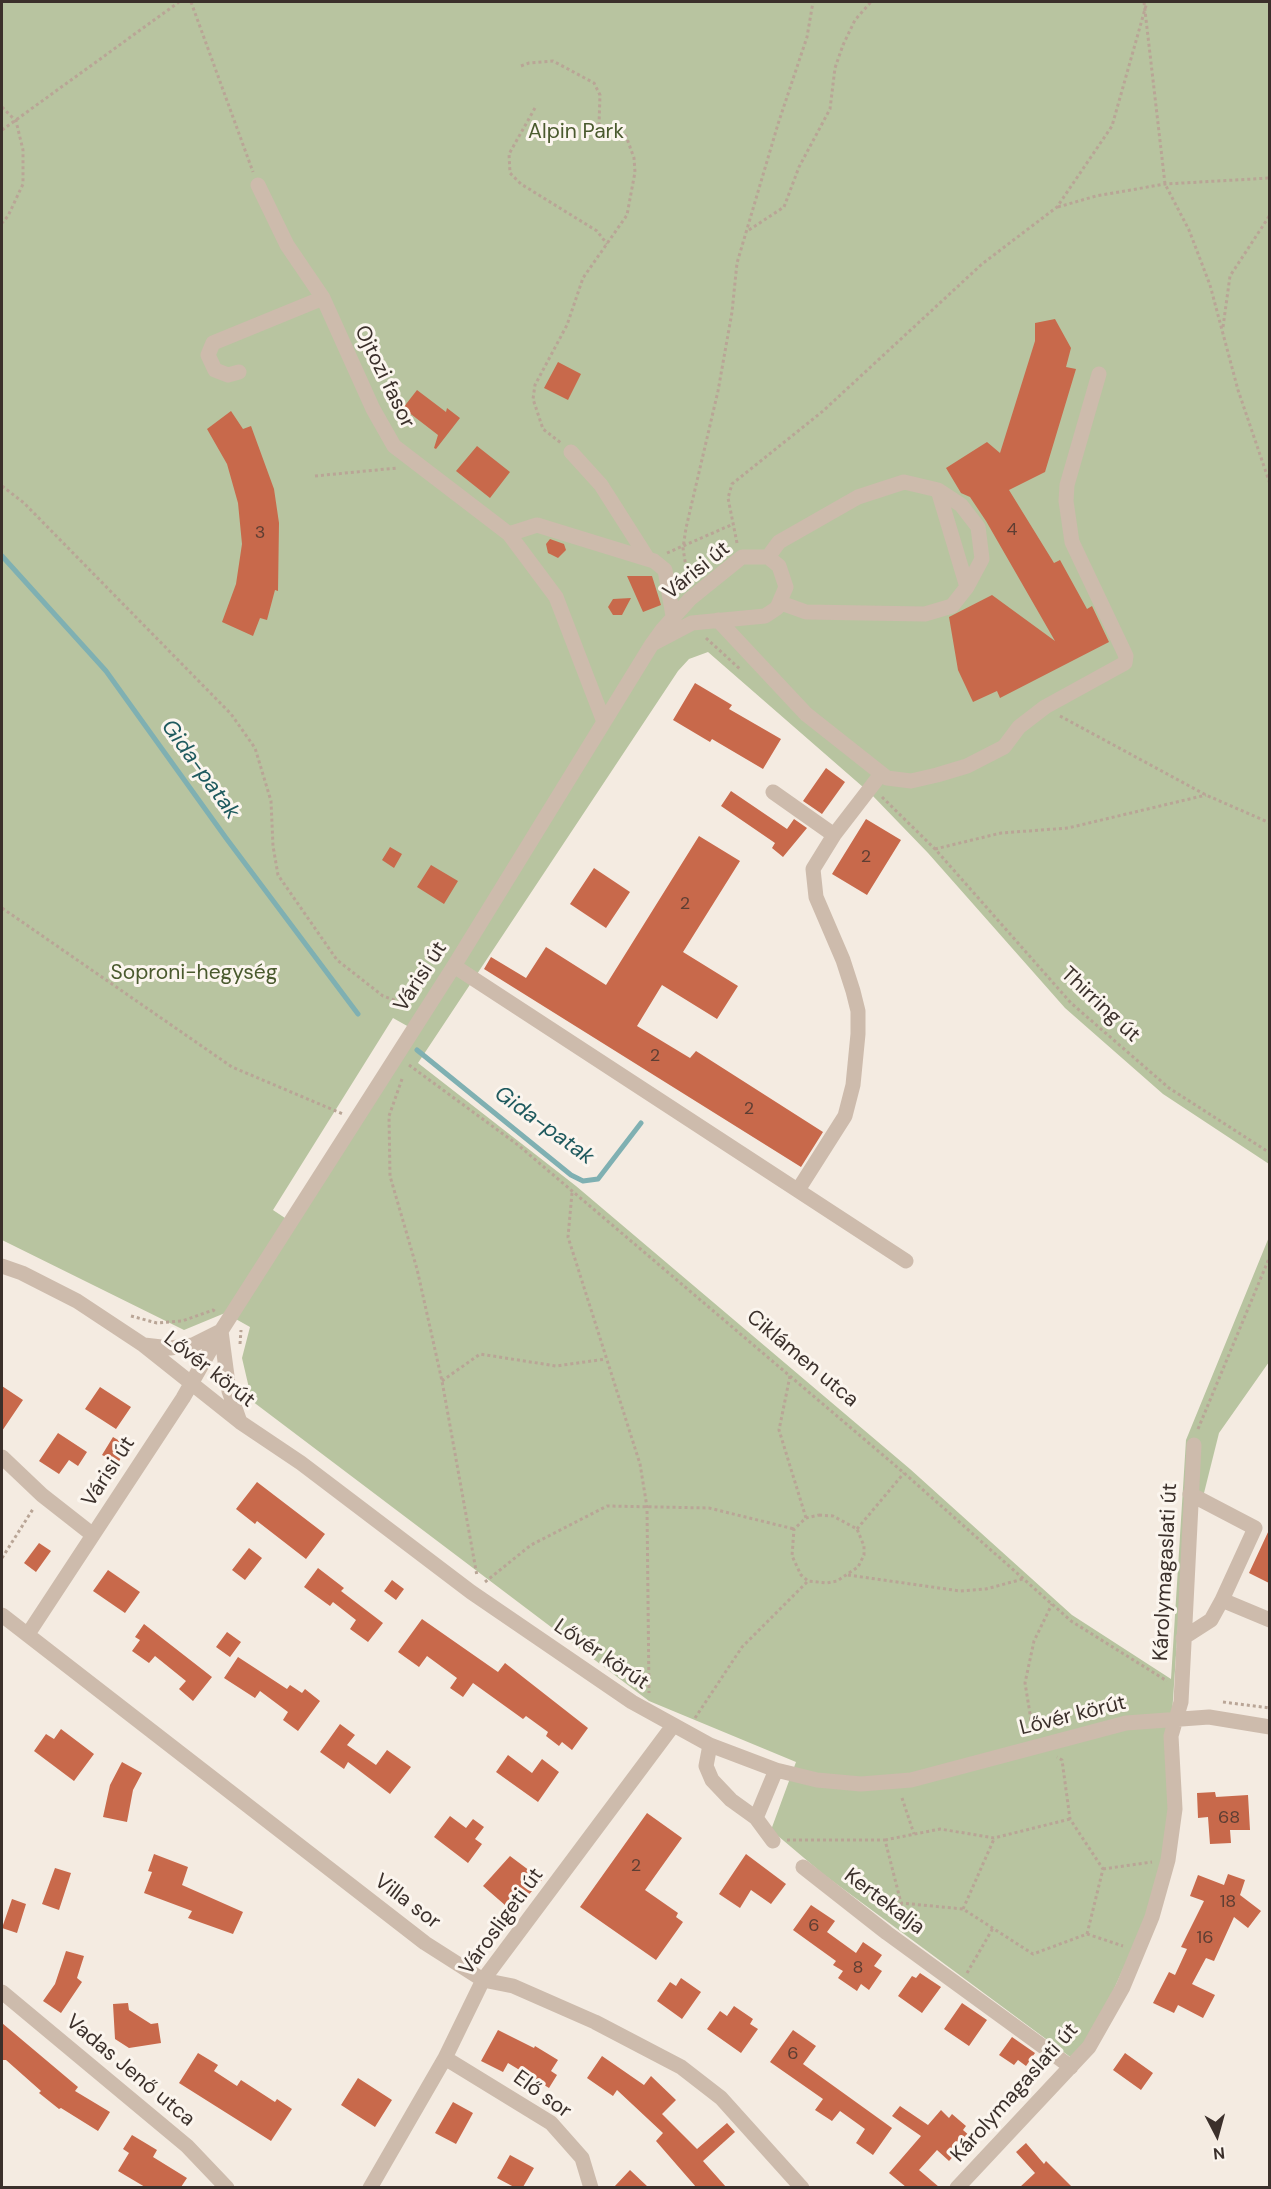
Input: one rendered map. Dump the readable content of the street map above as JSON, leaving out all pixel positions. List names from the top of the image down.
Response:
{
  "streets": {
    "street": [
      "Ojtozi fasor",
      "Várisi út",
      "Lővér körút",
      "Károlymagaslati út",
      "Villa sor",
      "Kertekalja",
      "Városligeti út",
      "Vadas Jenő utca",
      "Elő sor"
    ],
    "path": ["Thirring út", "Ciklámen utca"]
  },
  "crossings": [
    ["Ojtozi fasor", "Várisi út"],
    ["Várisi út", "Ciklámen utca"],
    ["Várisi út", "Lővér körút"],
    ["Várisi út", "Villa sor"],
    ["Ciklámen utca", "Károlymagaslati út"],
    ["Lővér körút", "Károlymagaslati út"],
    ["Lővér körút", "Városligeti út"],
    ["Károlymagaslati út", "Kertekalja"],
    ["Villa sor", "Városligeti út"],
    ["Városligeti út", "Elő sor"]
  ],
  "water": ["Gida-patak"],
  "parks": ["Alpin Park", "Soproni-hegység"],
  "house_numbers": [
    "4",
    "3",
    "2",
    "2",
    "2",
    "2",
    "68",
    "2",
    "18",
    "6",
    "16",
    "8",
    "6"
  ],
  "north": "bottom"
}
